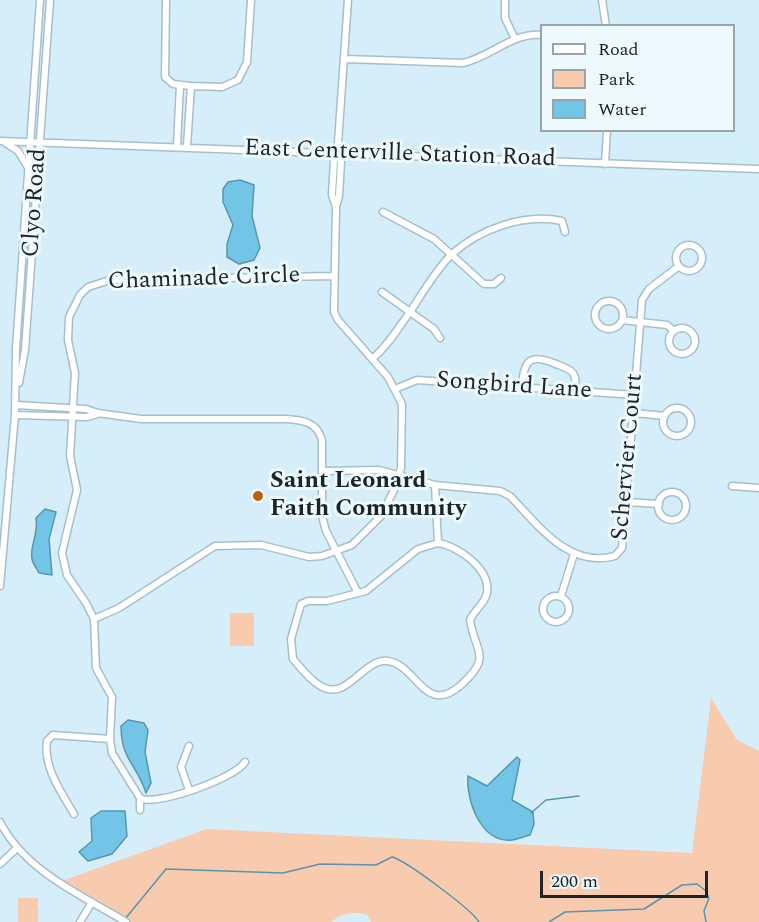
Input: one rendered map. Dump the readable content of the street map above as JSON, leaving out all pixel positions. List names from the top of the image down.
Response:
{
  "streets": {
    "street": [
      "East Centerville Station Road",
      "Clyo Road",
      "Chaminade Circle",
      "Songbird Lane",
      "Schervier Court"
    ]
  },
  "crossings": [
    ["East Centerville Station Road", "Clyo Road"],
    ["Songbird Lane", "Schervier Court"]
  ],
  "places": ["Saint Leonard Faith Community"],
  "legend": ["Road", "Park", "Water"],
  "scale_bar": "200 m"
}
